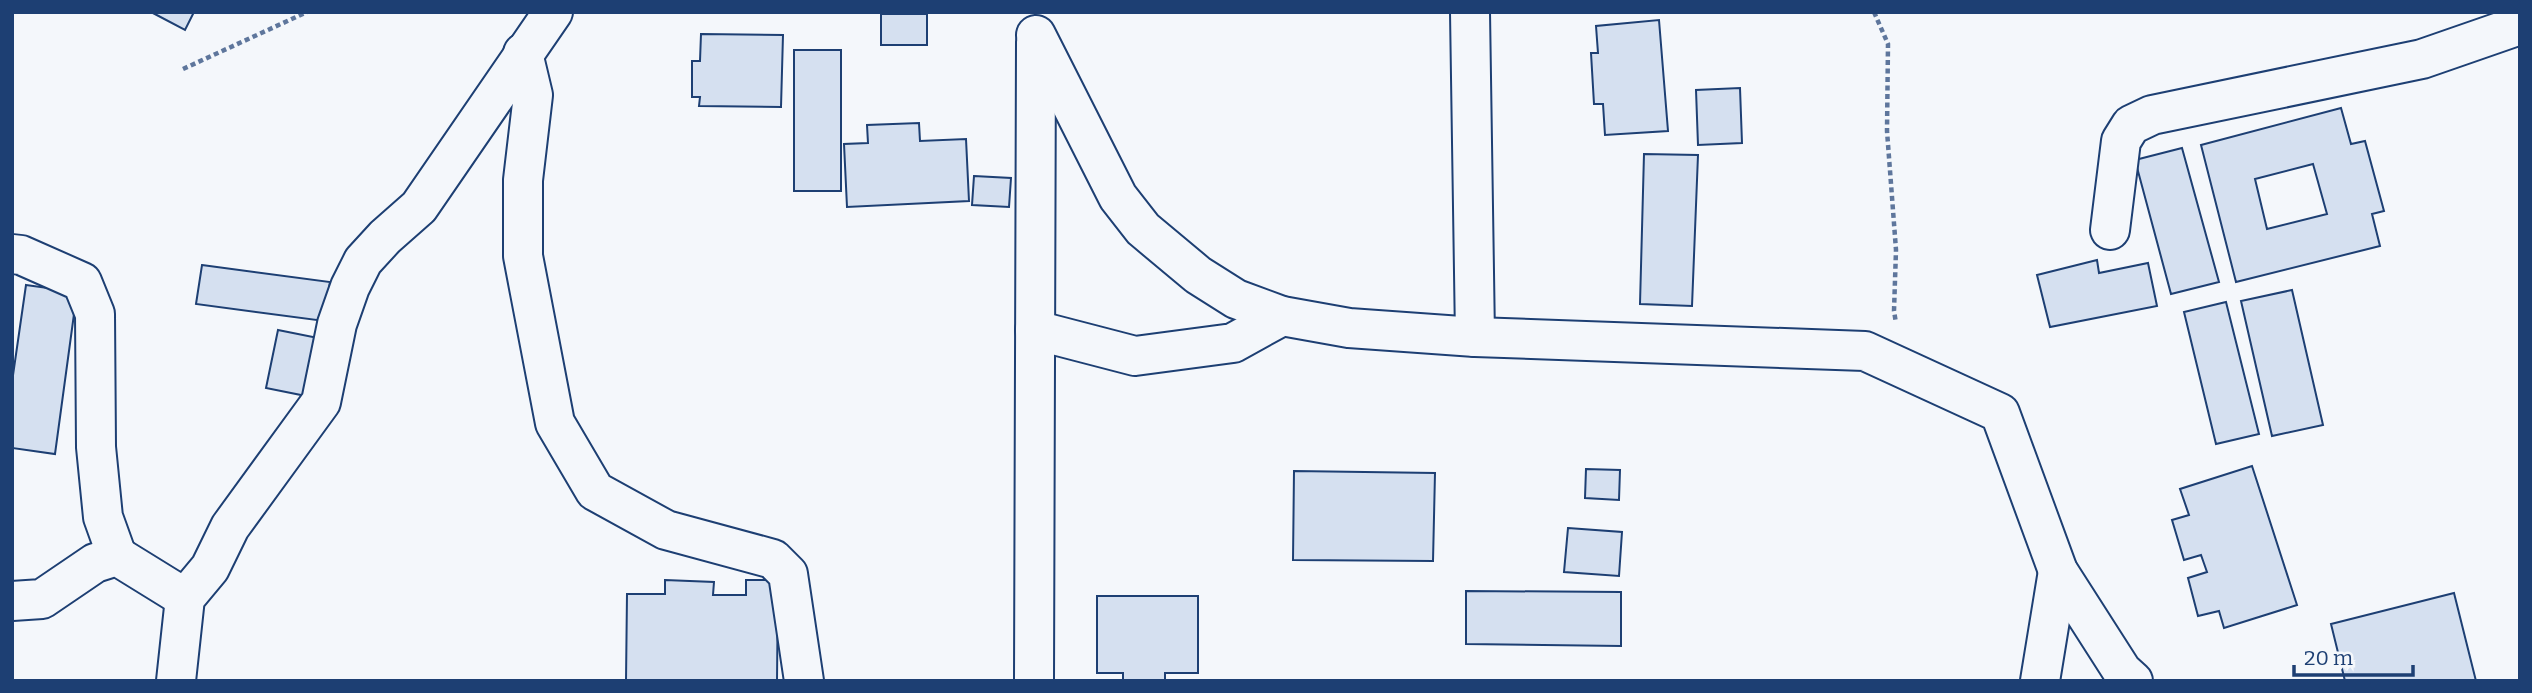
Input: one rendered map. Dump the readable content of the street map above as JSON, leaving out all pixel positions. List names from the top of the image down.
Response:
{
  "scale_bar": "20 m"
}
